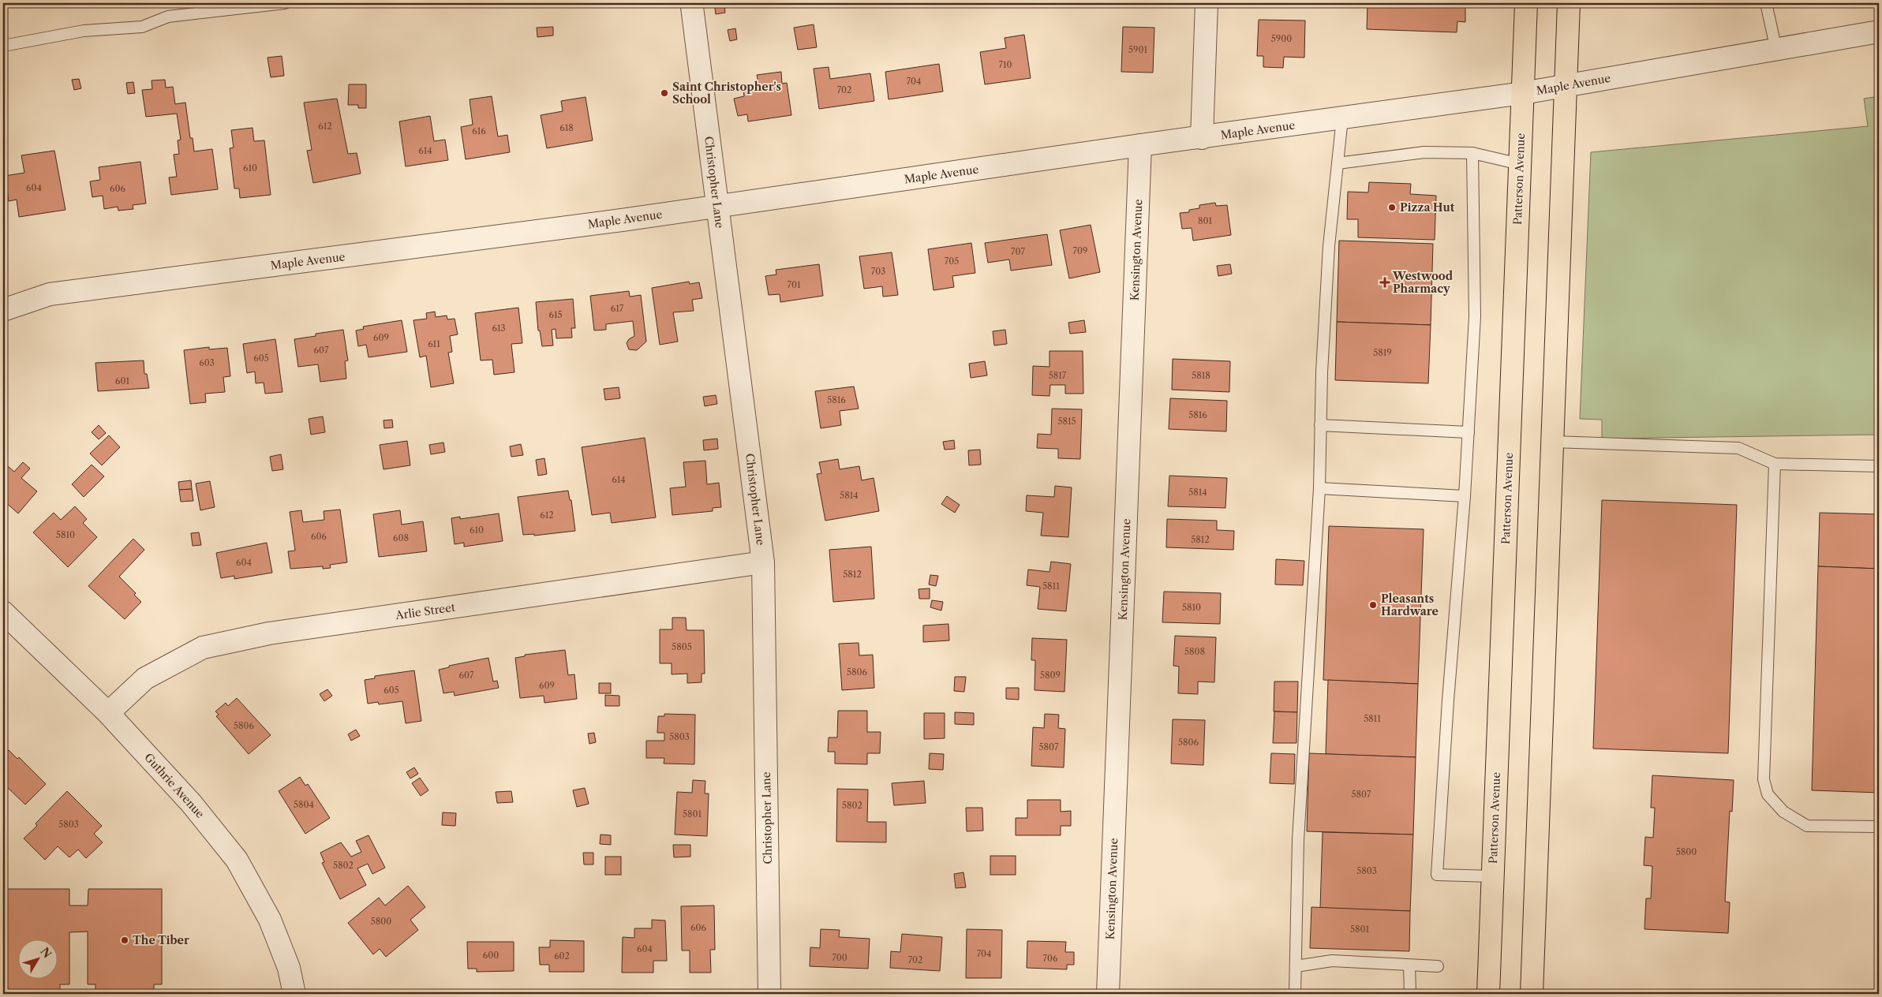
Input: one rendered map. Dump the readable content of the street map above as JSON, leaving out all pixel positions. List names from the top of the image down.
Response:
{
  "streets": {
    "main road": ["Patterson Avenue"],
    "street": [
      "Maple Avenue",
      "Christopher Lane",
      "Kensington Avenue",
      "Arlie Street",
      "Guthrie Avenue"
    ]
  },
  "crossings": [
    ["Maple Avenue", "Patterson Avenue"],
    ["Maple Avenue", "Christopher Lane"],
    ["Maple Avenue", "Kensington Avenue"],
    ["Christopher Lane", "Arlie Street"],
    ["Arlie Street", "Guthrie Avenue"]
  ],
  "places": {
    "other": [
      "Saint Christopher's School",
      "Pizza Hut",
      "Pleasants Hardware",
      "The Tiber"
    ],
    "health": ["Westwood Pharmacy"]
  },
  "house_numbers": [
    "5900",
    "5901",
    "710",
    "704",
    "702",
    "612",
    "618",
    "616",
    "614",
    "610",
    "604",
    "606",
    "801",
    "709",
    "707",
    "705",
    "703",
    "701",
    "617",
    "615",
    "613",
    "609",
    "611",
    "607",
    "5819",
    "605",
    "603",
    "5817",
    "5818",
    "601",
    "5816",
    "5816",
    "5815",
    "614",
    "5814",
    "5814",
    "612",
    "610",
    "5810",
    "606",
    "608",
    "5812",
    "604",
    "5812",
    "5811",
    "5810",
    "5805",
    "5808",
    "5806",
    "607",
    "5809",
    "609",
    "605",
    "5811",
    "5806",
    "5803",
    "5806",
    "5807",
    "5807",
    "5804",
    "5802",
    "5801",
    "5803",
    "5800",
    "5802",
    "5803",
    "5800",
    "606",
    "5801",
    "604",
    "704",
    "600",
    "602",
    "700",
    "706",
    "702"
  ],
  "north": "top right"
}
